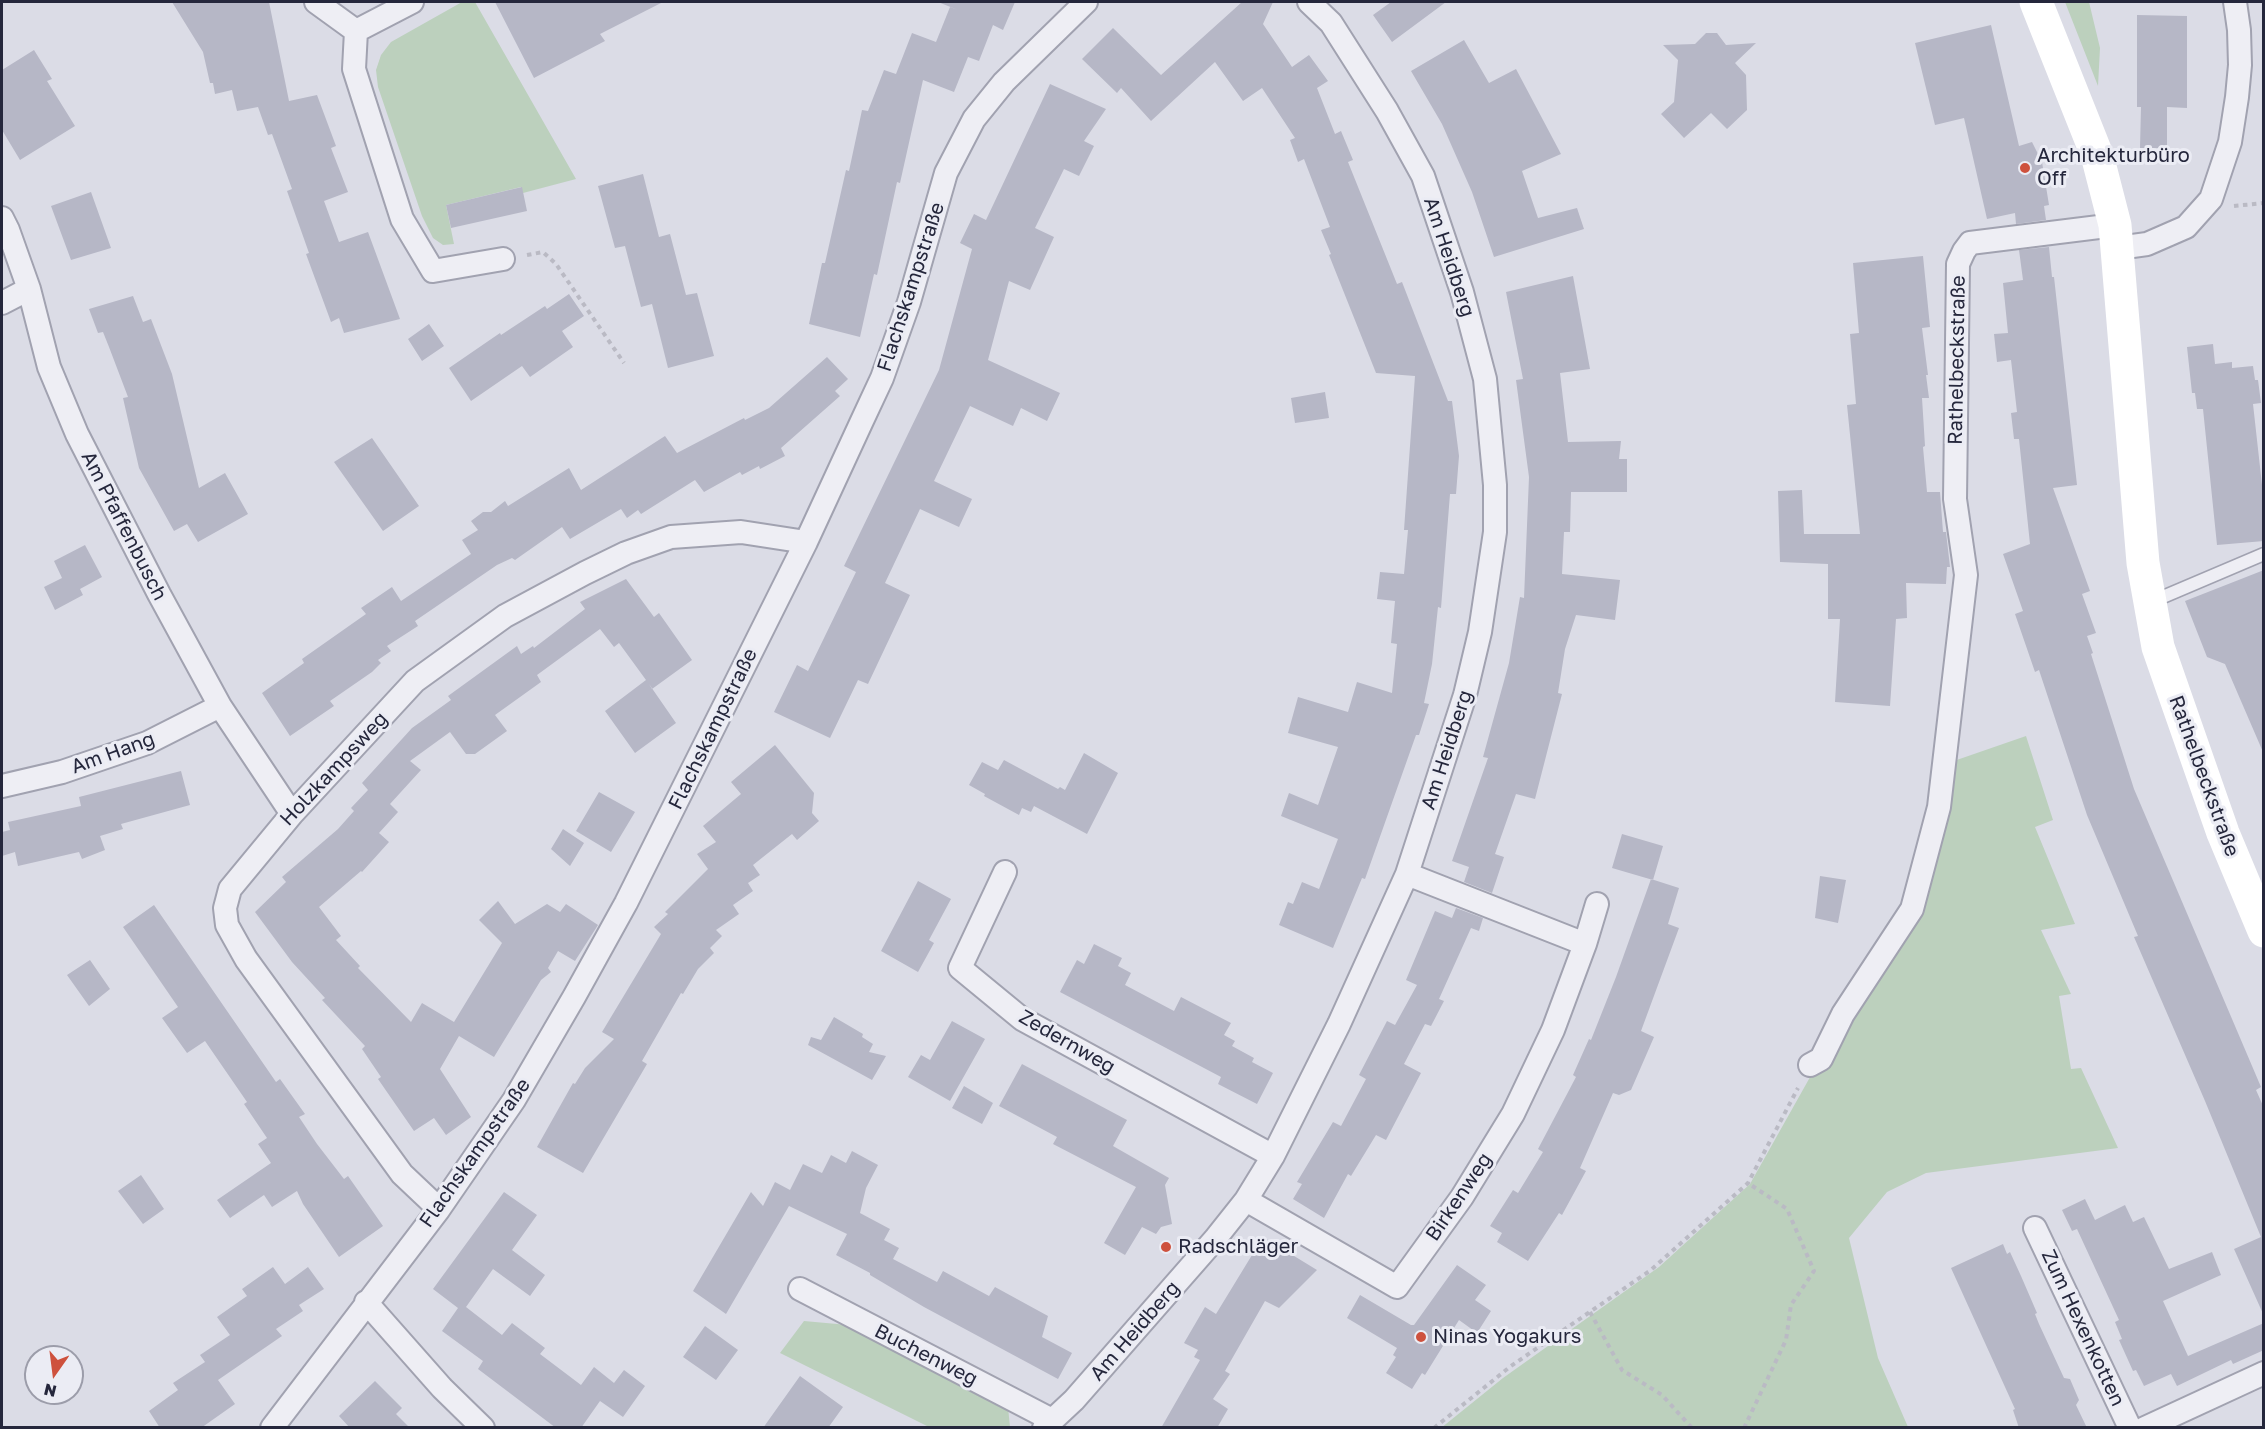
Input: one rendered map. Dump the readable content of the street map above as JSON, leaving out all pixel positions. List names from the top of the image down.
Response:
{
  "streets": {
    "street": [
      "Am Heidberg",
      "Flachskampstraße",
      "Rathelbeckstraße",
      "Am Pfaffenbusch",
      "Am Hang",
      "Holzkampsweg",
      "Zedernweg",
      "Birkenweg",
      "Zum Hexenkotten",
      "Buchenweg"
    ]
  },
  "crossings": [
    ["Am Heidberg", "Zedernweg"],
    ["Am Heidberg", "Birkenweg"],
    ["Am Heidberg", "Buchenweg"],
    ["Flachskampstraße", "Holzkampsweg"],
    ["Am Pfaffenbusch", "Am Hang"],
    ["Am Pfaffenbusch", "Holzkampsweg"]
  ],
  "places": ["Architekturbüro Off", "Radschläger", "Ninas Yogakurs"],
  "north": "bottom"
}
